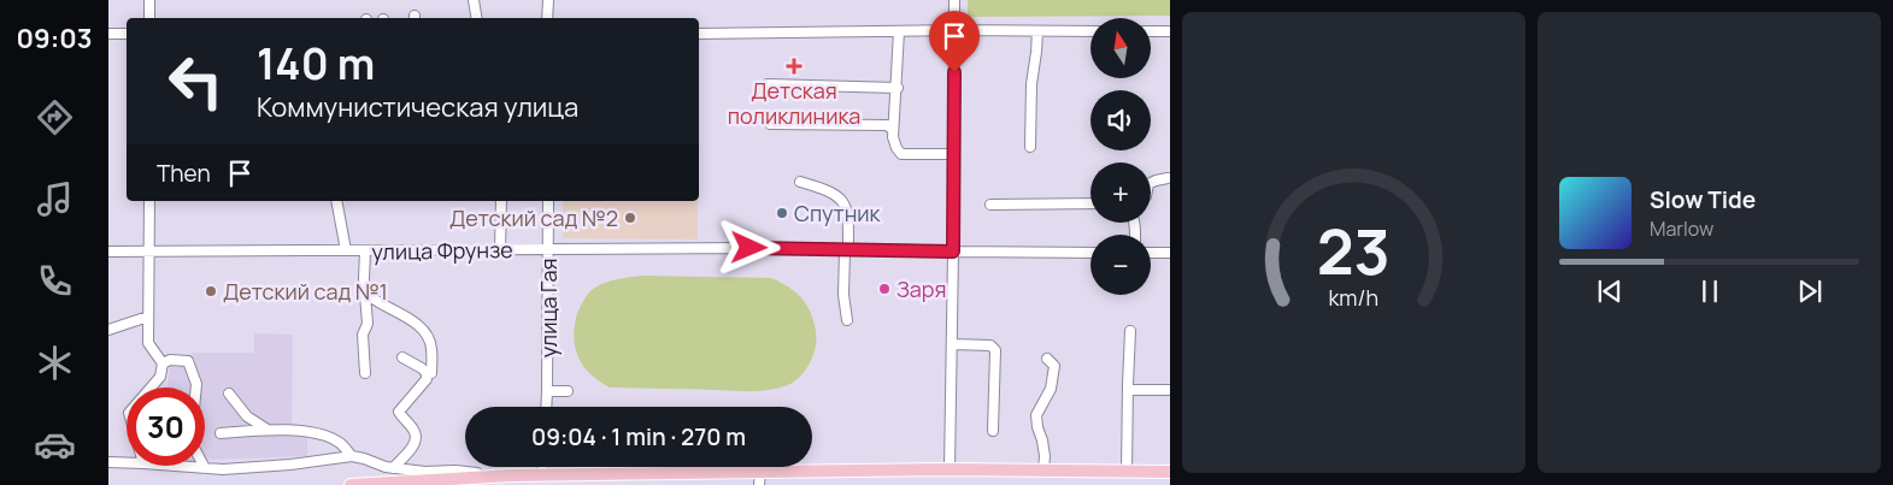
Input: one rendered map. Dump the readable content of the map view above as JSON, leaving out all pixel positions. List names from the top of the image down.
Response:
{
  "streets": {
    "street": ["улица Фрунзе", "улица Гая"]
  },
  "crossings": [
    ["улица Фрунзе", "улица Гая"]
  ],
  "places": {
    "health": ["Детская поликлиника"],
    "other": [
      "Спутник",
      "Детский сад №2",
      "Заря",
      "Детский сад №1"
    ]
  },
  "north": "top",
  "page": {
    "tabs": "09:03",
    "map_buttons": ["+", "−"],
    "turn": ["140 m", "Коммунистическая улица"],
    "then": "Then",
    "song": ["Slow Tide", "Marlow"],
    "limit": "30",
    "trip": "09:04 · 1 min · 270 m",
    "gauge": ["23", "km/h"]
  }
}
